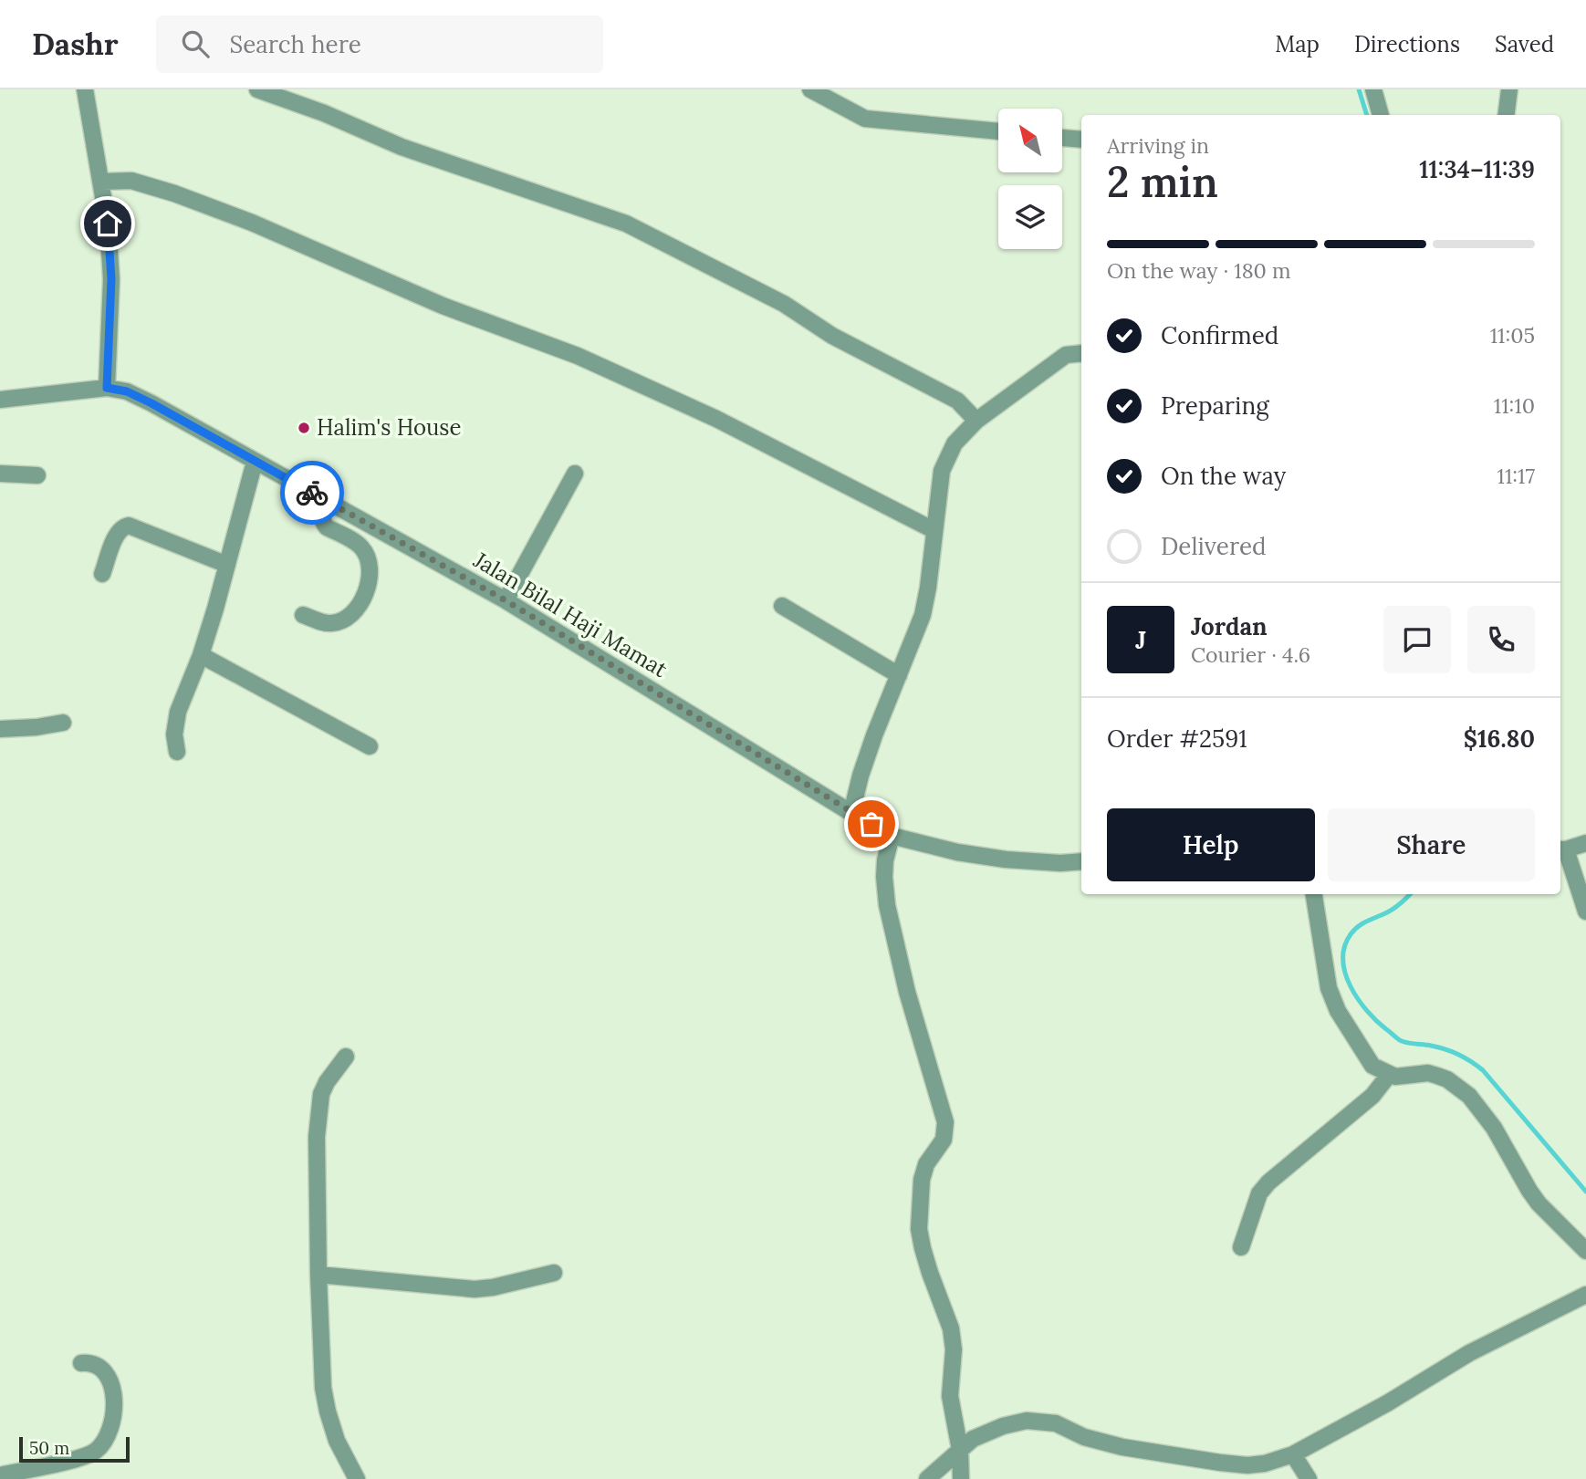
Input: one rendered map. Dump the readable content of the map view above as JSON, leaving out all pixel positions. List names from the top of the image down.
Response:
{
  "streets": {
    "street": ["Jalan Bilal Haji Mamat"]
  },
  "places": ["Halim's House"],
  "scale_bar": "50 m",
  "north": "top left",
  "page": {
    "header": "Dashr",
    "search": "Search here",
    "nav": ["Map", "Directions", "Saved"],
    "heading": ["2 min", "Arriving in", "11:34–11:39"],
    "panel": [
      "Jordan",
      "Courier · 4.6",
      "Order #2591",
      "$16.80"
    ],
    "bar": "On the way · 180 m",
    "list": [
      ["Confirmed", "11:05"],
      ["Preparing", "11:10"],
      ["On the way", "11:17"],
      "Delivered"
    ],
    "round": "J",
    "buttons": ["Help", "Share"],
    "scale": "50 m"
  }
}
